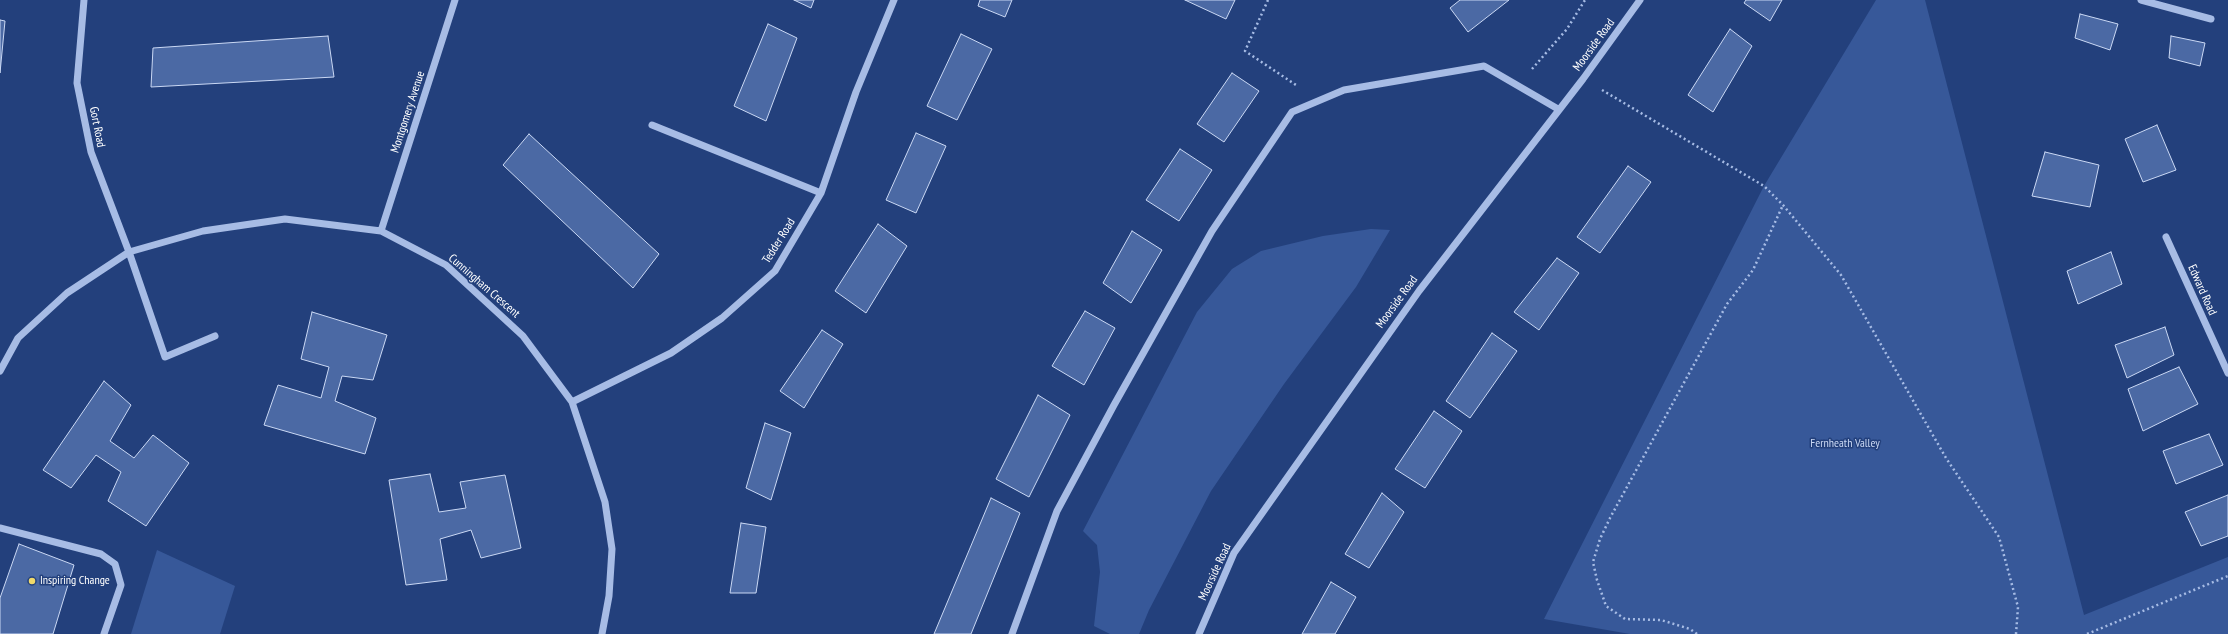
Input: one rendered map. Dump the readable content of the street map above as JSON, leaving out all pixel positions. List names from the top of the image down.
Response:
{
  "streets": {
    "street": [
      "Moorside Road",
      "Montgomery Avenue",
      "Gort Road",
      "Tedder Road",
      "Cunningham Crescent",
      "Edward Road"
    ]
  },
  "crossings": [
    ["Montgomery Avenue", "Cunningham Crescent"],
    ["Gort Road", "Cunningham Crescent"],
    ["Tedder Road", "Cunningham Crescent"]
  ],
  "parks": ["Fernheath Valley"],
  "places": ["Inspiring Change"]
}
